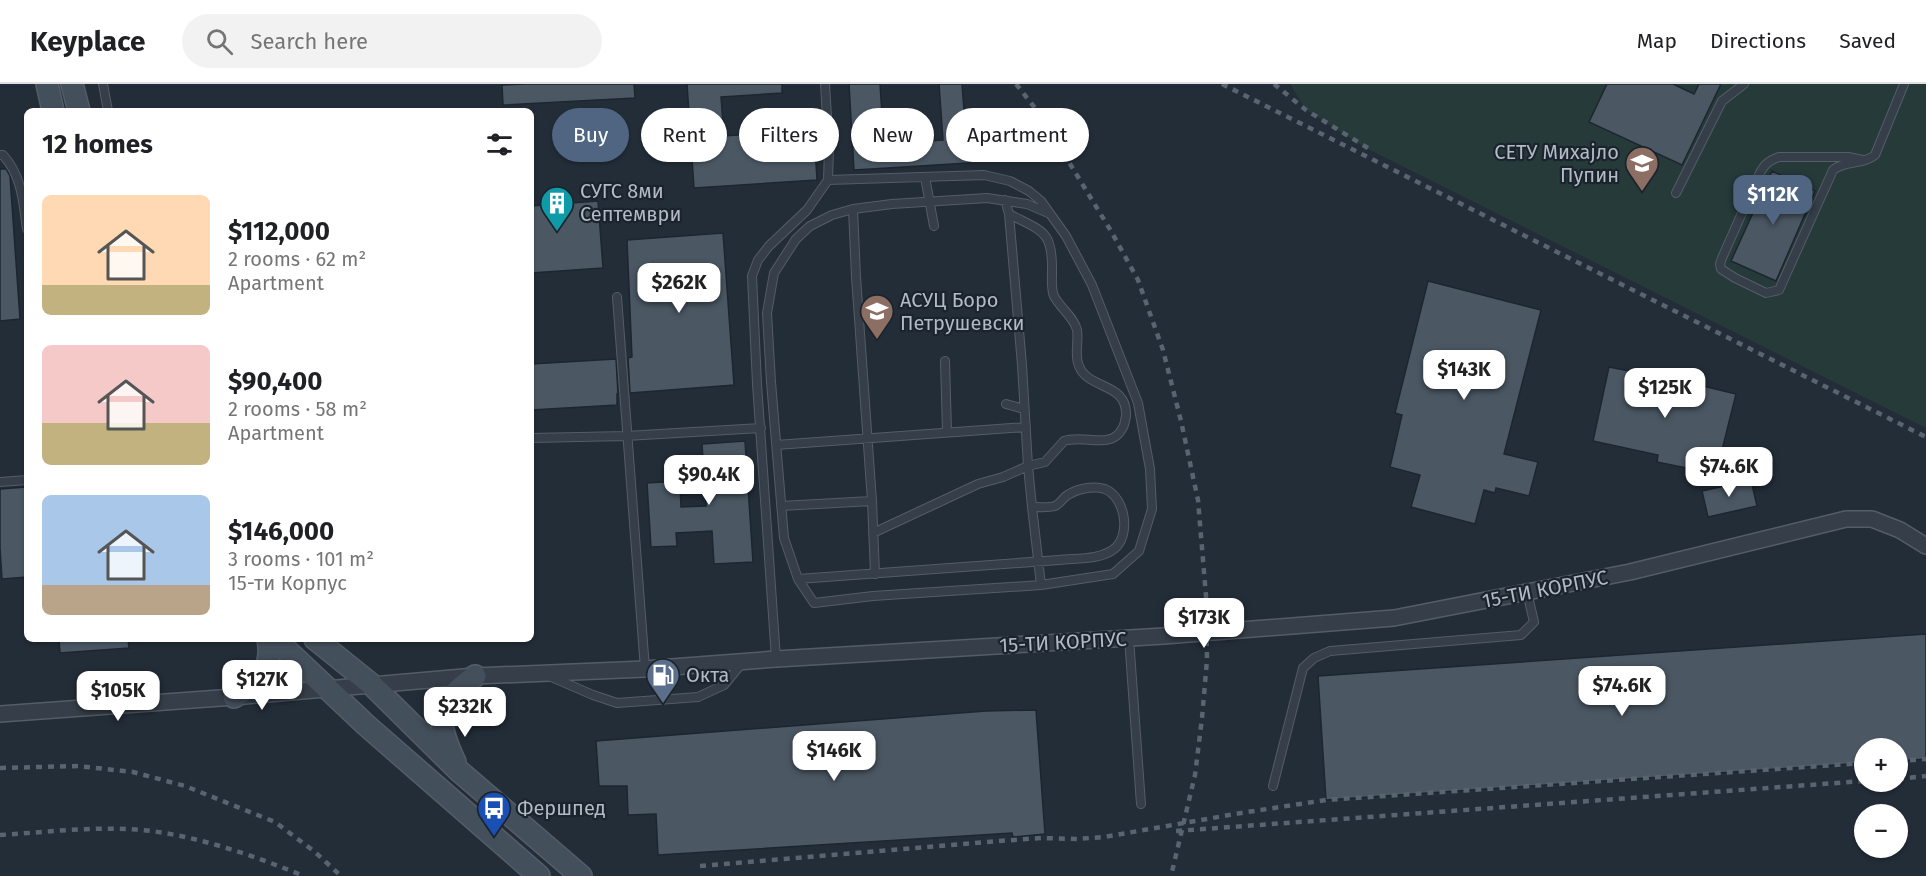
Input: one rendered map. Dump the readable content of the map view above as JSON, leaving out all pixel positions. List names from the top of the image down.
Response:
{
  "streets": {
    "street": ["15-ТИ КОРПУС"]
  },
  "places": {
    "school or university": ["СЕТУ Михајло Пупин", "АСУЦ Боро Петрушевски"],
    "building": ["СУГС 8ми Септември"],
    "fuel station": ["Окта"],
    "bus stop": ["Фершпед"]
  },
  "page": {
    "header": "Keyplace",
    "search": "Search here",
    "nav": ["Map", "Directions", "Saved"],
    "chip": [
      "Buy",
      "Rent",
      "Filters",
      "New",
      "Apartment"
    ],
    "heading": "12 homes",
    "price": [
      "$112K",
      "$262K",
      "$143K",
      "$125K",
      "$74.6K",
      "$90.4K",
      "$173K",
      "$127K",
      "$74.6K",
      "$105K",
      "$232K",
      "$146K"
    ],
    "list": [
      {
        "name": "$112,000",
        "note": "2 rooms · 62 m² · Apartment"
      },
      {
        "name": "$90,400",
        "note": "2 rooms · 58 m² · Apartment"
      },
      {
        "name": "$146,000",
        "note": "3 rooms · 101 m² · 15-ти Корпус"
      }
    ],
    "map_buttons": ["+", "−"]
  }
}
